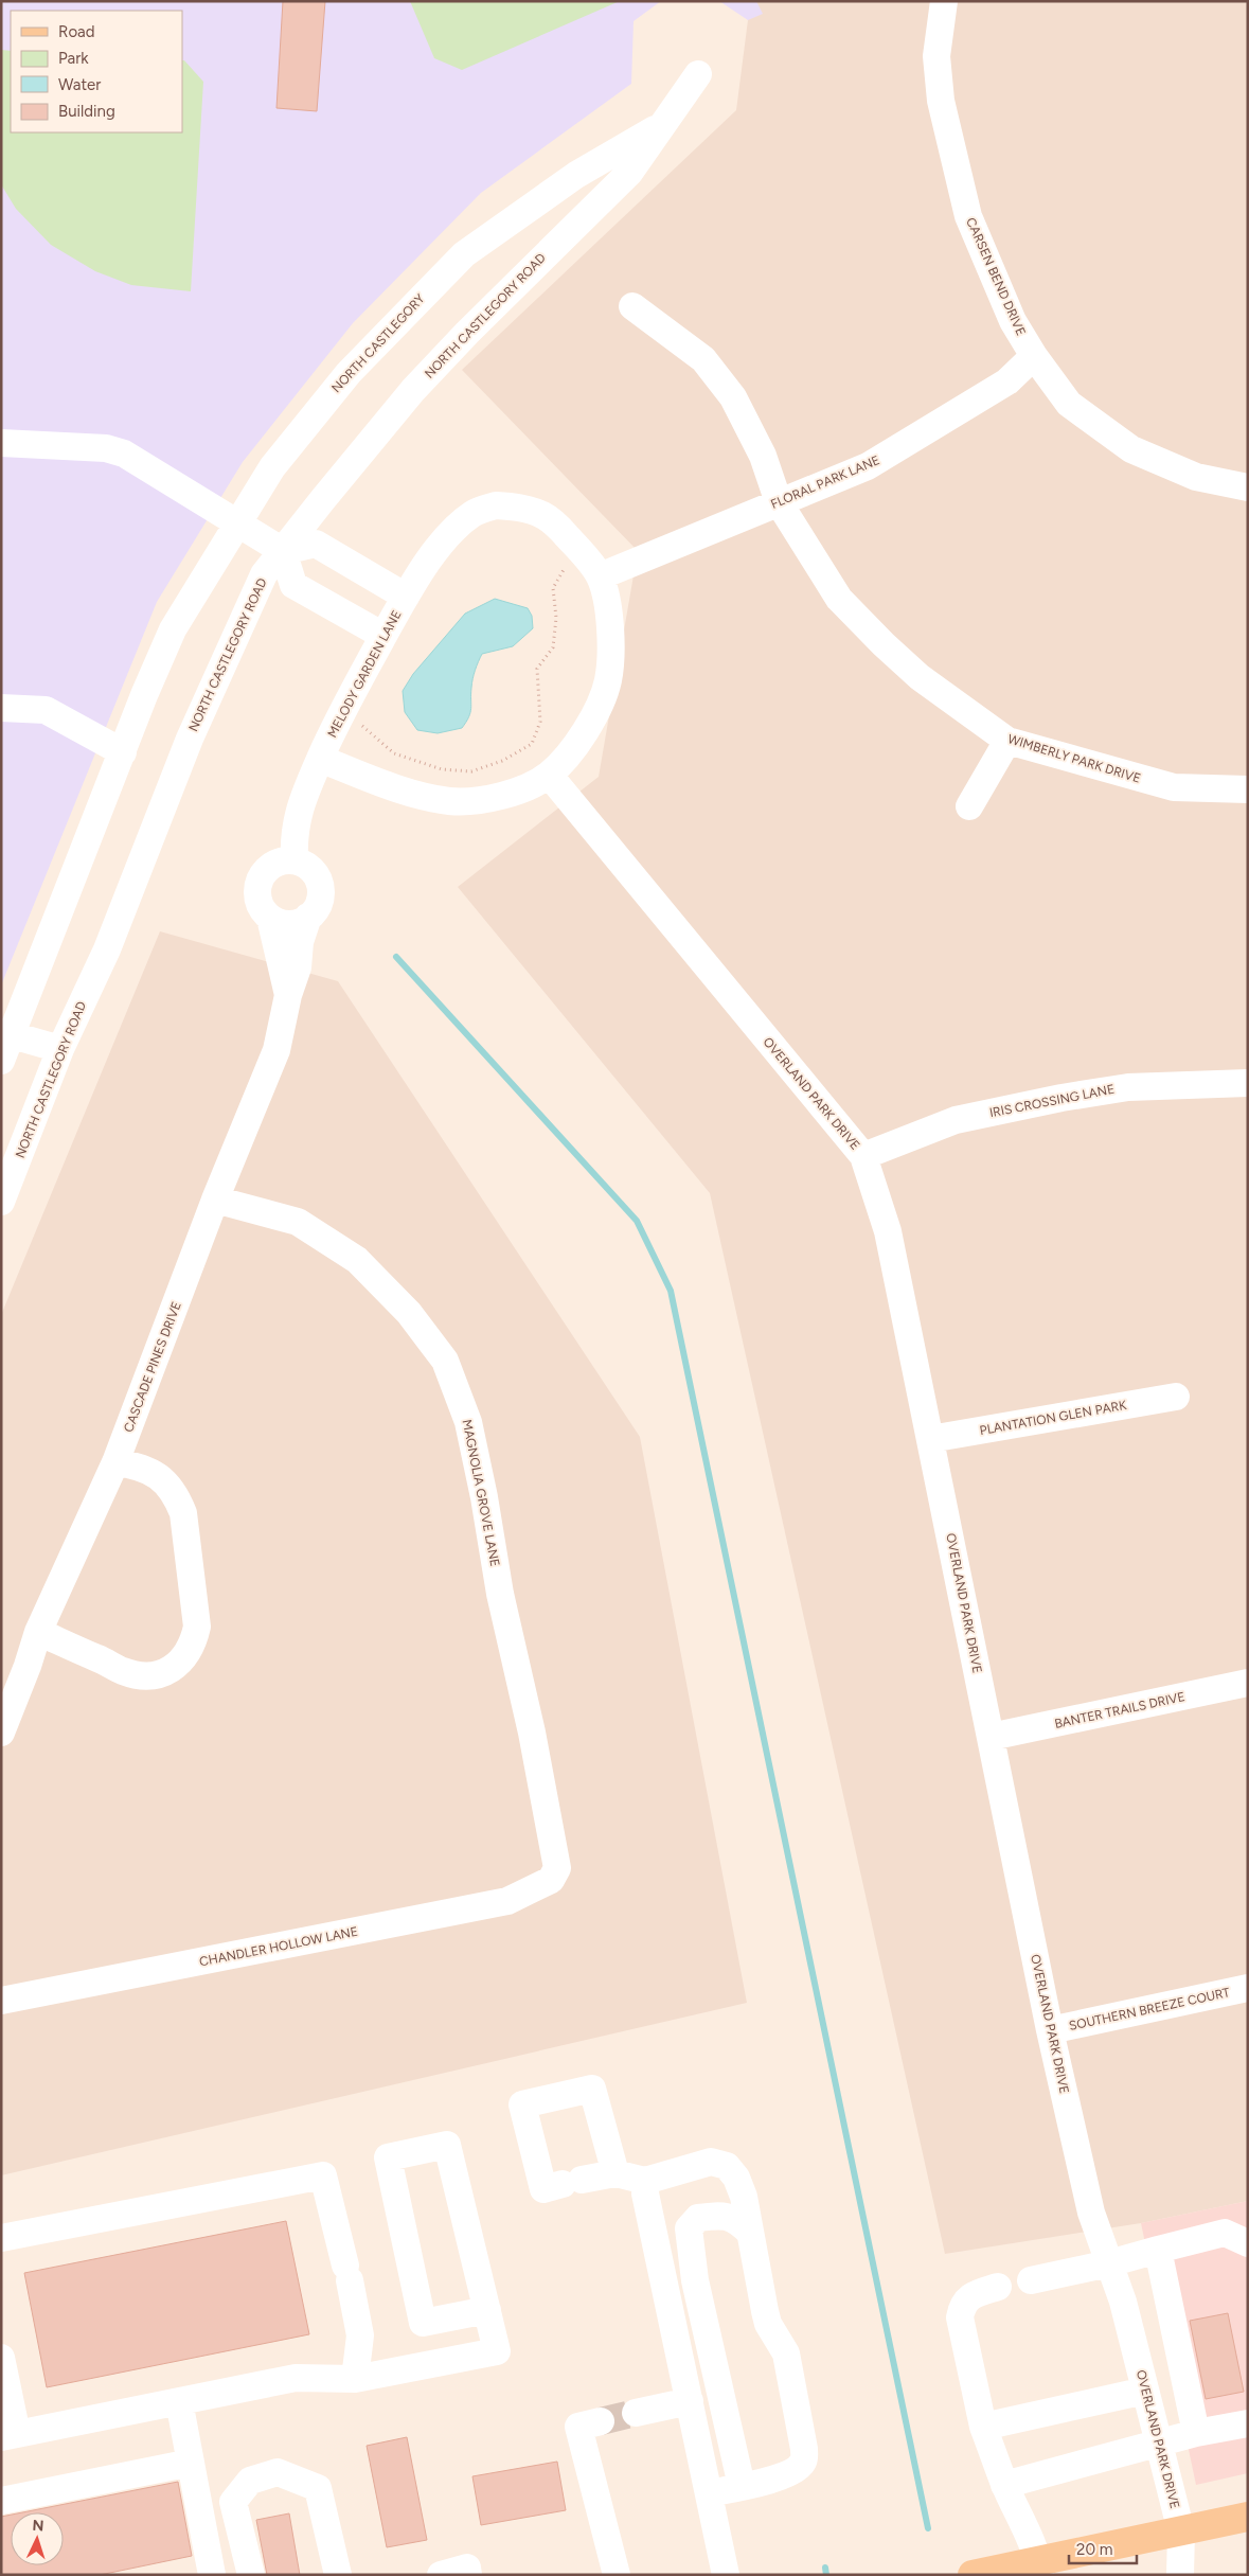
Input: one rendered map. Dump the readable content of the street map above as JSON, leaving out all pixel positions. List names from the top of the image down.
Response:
{
  "streets": {
    "street": [
      "CARSEN BEND DRIVE",
      "NORTH CASTLEGORY ROAD",
      "NORTH CASTLEGORY",
      "FLORAL PARK LANE",
      "MELODY GARDEN LANE",
      "WIMBERLY PARK DRIVE",
      "OVERLAND PARK DRIVE",
      "IRIS CROSSING LANE",
      "CASCADE PINES DRIVE",
      "PLANTATION GLEN PARK",
      "MAGNOLIA GROVE LANE",
      "BANTER TRAILS DRIVE",
      "CHANDLER HOLLOW LANE",
      "SOUTHERN BREEZE COURT"
    ]
  },
  "crossings": [
    ["CARSEN BEND DRIVE", "FLORAL PARK LANE"],
    ["NORTH CASTLEGORY ROAD", "NORTH CASTLEGORY"],
    ["FLORAL PARK LANE", "MELODY GARDEN LANE"],
    ["FLORAL PARK LANE", "WIMBERLY PARK DRIVE"],
    ["MELODY GARDEN LANE", "OVERLAND PARK DRIVE"],
    ["OVERLAND PARK DRIVE", "IRIS CROSSING LANE"],
    ["OVERLAND PARK DRIVE", "PLANTATION GLEN PARK"],
    ["OVERLAND PARK DRIVE", "BANTER TRAILS DRIVE"],
    ["OVERLAND PARK DRIVE", "SOUTHERN BREEZE COURT"],
    ["CASCADE PINES DRIVE", "MAGNOLIA GROVE LANE"],
    ["MAGNOLIA GROVE LANE", "CHANDLER HOLLOW LANE"]
  ],
  "legend": [
    "Road",
    "Park",
    "Water",
    "Building"
  ],
  "scale_bar": "20 m",
  "north": "top"
}
